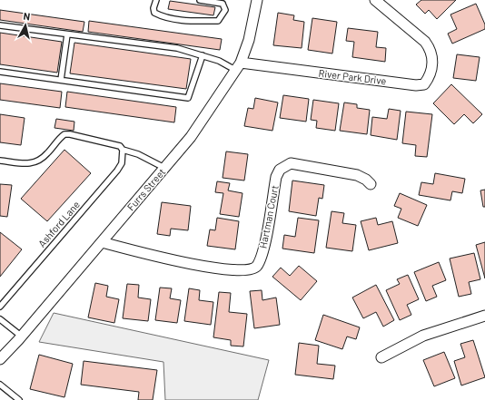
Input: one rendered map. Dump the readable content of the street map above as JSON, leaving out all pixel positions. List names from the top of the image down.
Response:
{
  "streets": {
    "street": ["River Park Drive", "Furrs Street", "Hartman Court"],
    "lane": ["Ashford Lane"]
  },
  "crossings": [
    ["River Park Drive", "Furrs Street"],
    ["Furrs Street", "Hartman Court"]
  ],
  "north": "top"
}
